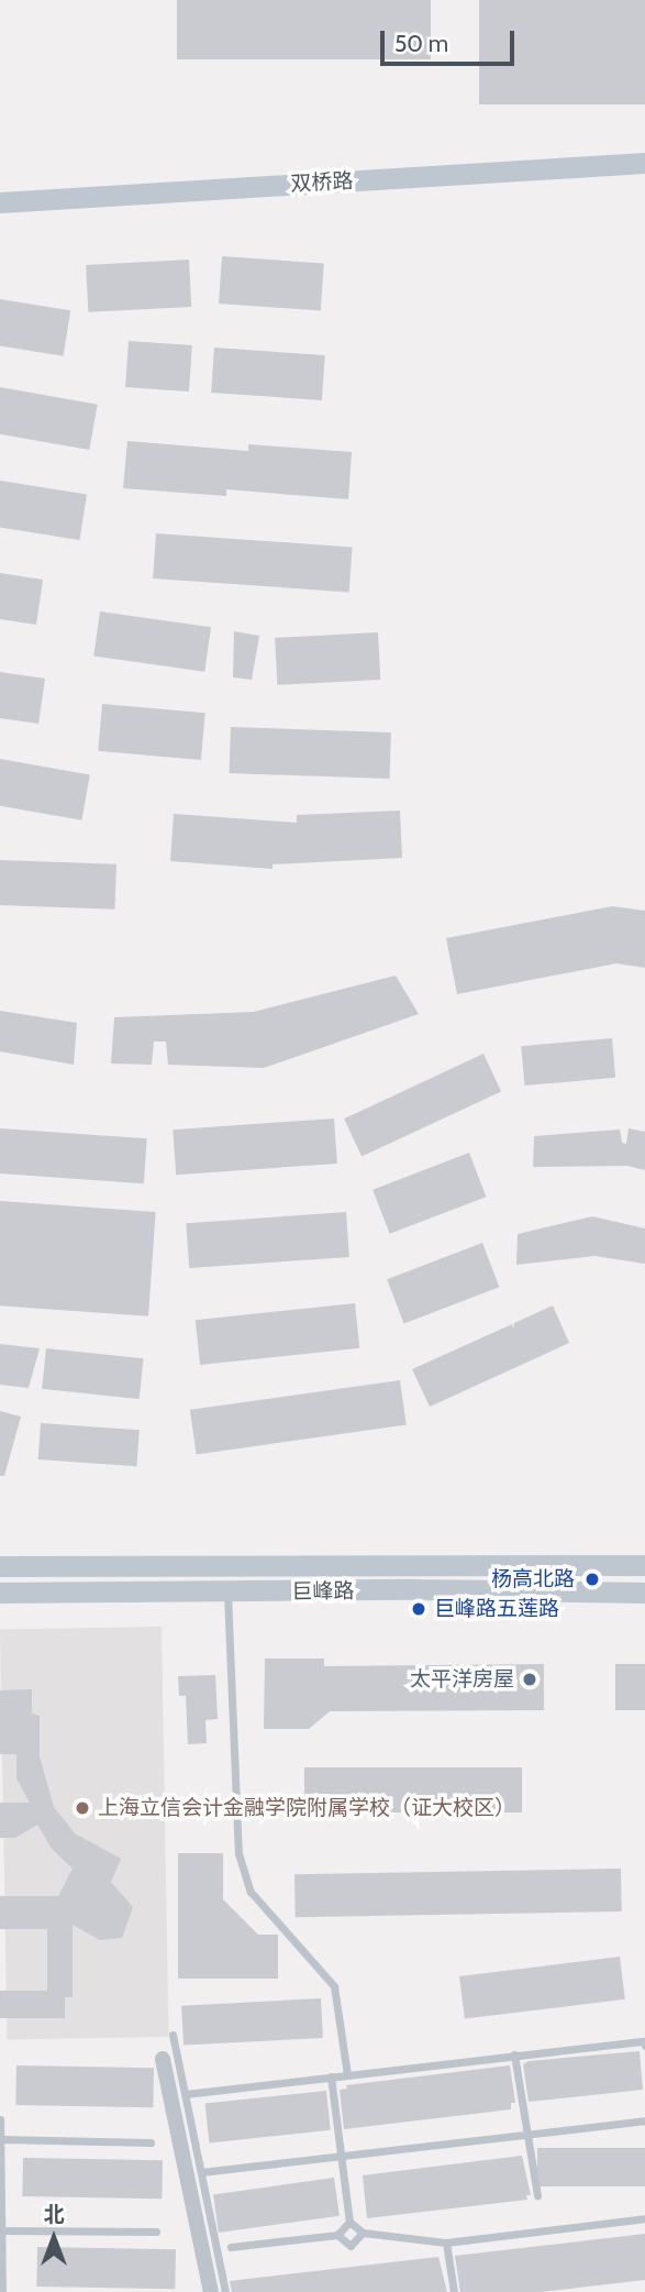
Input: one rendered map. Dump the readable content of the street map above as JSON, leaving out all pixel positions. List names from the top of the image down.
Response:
{
  "streets": {
    "main road": ["双桥路", "巨峰路"]
  },
  "places": [
    "杨高北路",
    "巨峰路五莲路",
    "太平洋房屋",
    "上海立信会计金融学院附属学校（证大校区）"
  ],
  "scale_bar": "50 m",
  "north": "top"
}
